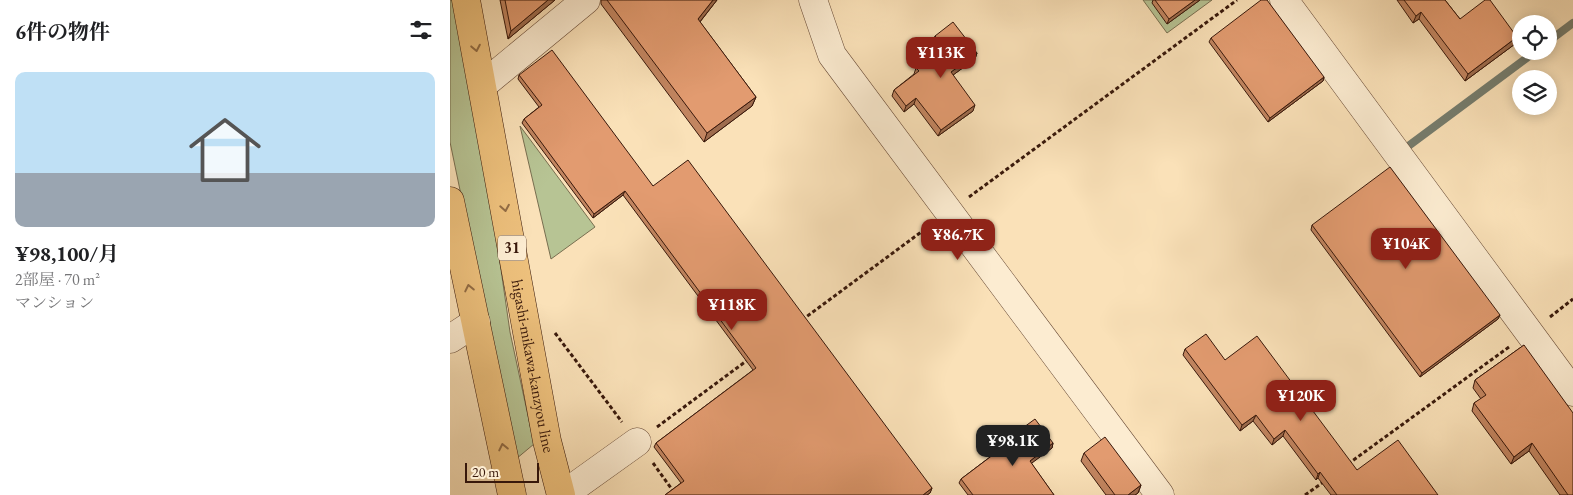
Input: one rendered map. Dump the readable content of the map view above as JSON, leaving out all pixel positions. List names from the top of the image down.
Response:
{
  "streets": {
    "main road": ["31", "higashi-mikawa-kanzyou line"]
  },
  "scale_bar": "20 m",
  "page": {
    "heading": "6件の物件",
    "price": [
      "¥113K",
      "¥86.7K",
      "¥104K",
      "¥118K",
      "¥120K",
      "¥98.1K"
    ],
    "list": [
      {
        "name": "¥98,100/月",
        "note": "2部屋 · 70 m² · マンション"
      }
    ],
    "scale": "20 m"
  }
}
